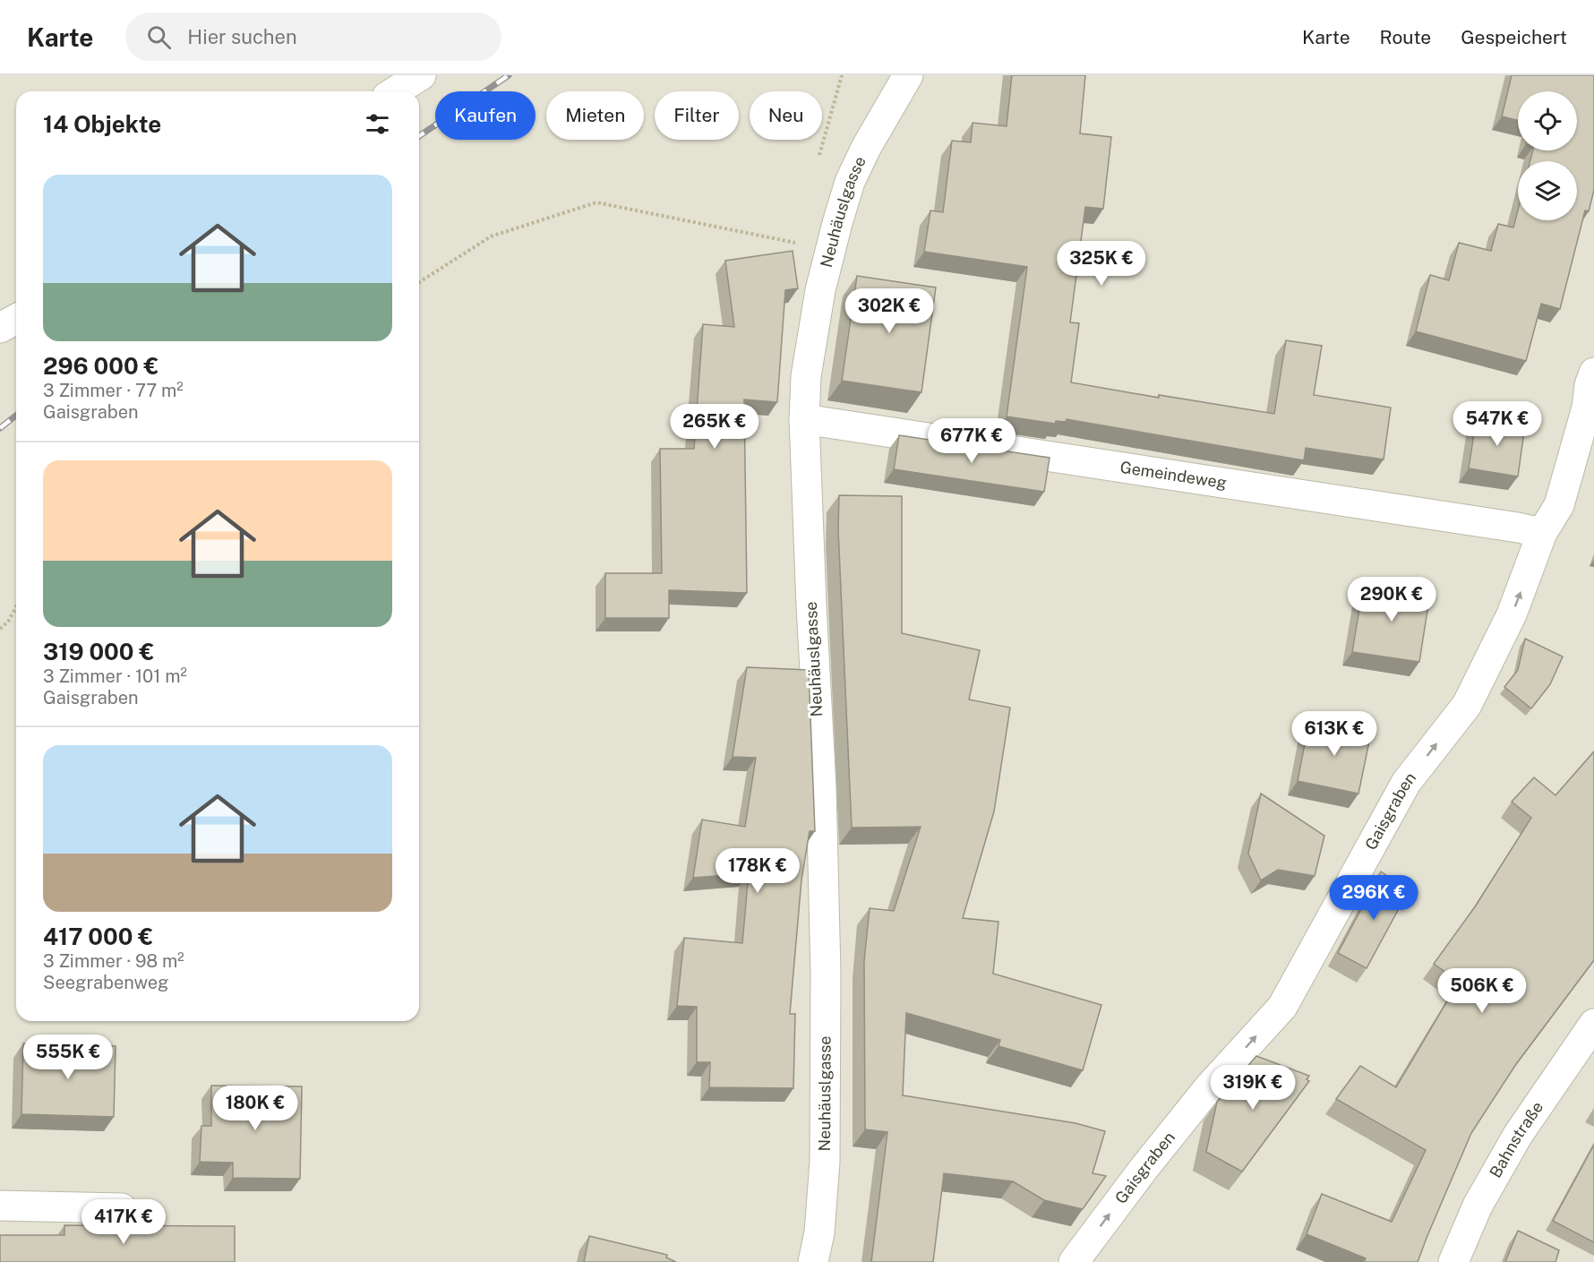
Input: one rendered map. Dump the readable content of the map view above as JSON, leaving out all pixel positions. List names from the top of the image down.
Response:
{
  "streets": {
    "street": [
      "Neuhäuslgasse",
      "Gemeindeweg",
      "Gaisgraben",
      "Bahnstraße"
    ]
  },
  "crossings": [
    ["Neuhäuslgasse", "Gemeindeweg"],
    ["Gemeindeweg", "Gaisgraben"]
  ],
  "one_way": ["Gaisgraben"],
  "page": {
    "header": "Karte",
    "search": "Hier suchen",
    "nav": ["Karte", "Route", "Gespeichert"],
    "chip": [
      "Kaufen",
      "Mieten",
      "Filter",
      "Neu"
    ],
    "heading": "14 Objekte",
    "list": [
      {
        "name": "296 000 €",
        "note": "3 Zimmer · 77 m² · Gaisgraben"
      },
      {
        "name": "319 000 €",
        "note": "3 Zimmer · 101 m² · Gaisgraben"
      },
      {
        "name": "417 000 €",
        "note": "3 Zimmer · 98 m² · Seegrabenweg"
      }
    ],
    "price": [
      "325K €",
      "302K €",
      "547K €",
      "265K €",
      "677K €",
      "290K €",
      "613K €",
      "178K €",
      "296K €",
      "506K €",
      "555K €",
      "319K €",
      "180K €",
      "417K €"
    ]
  }
}
